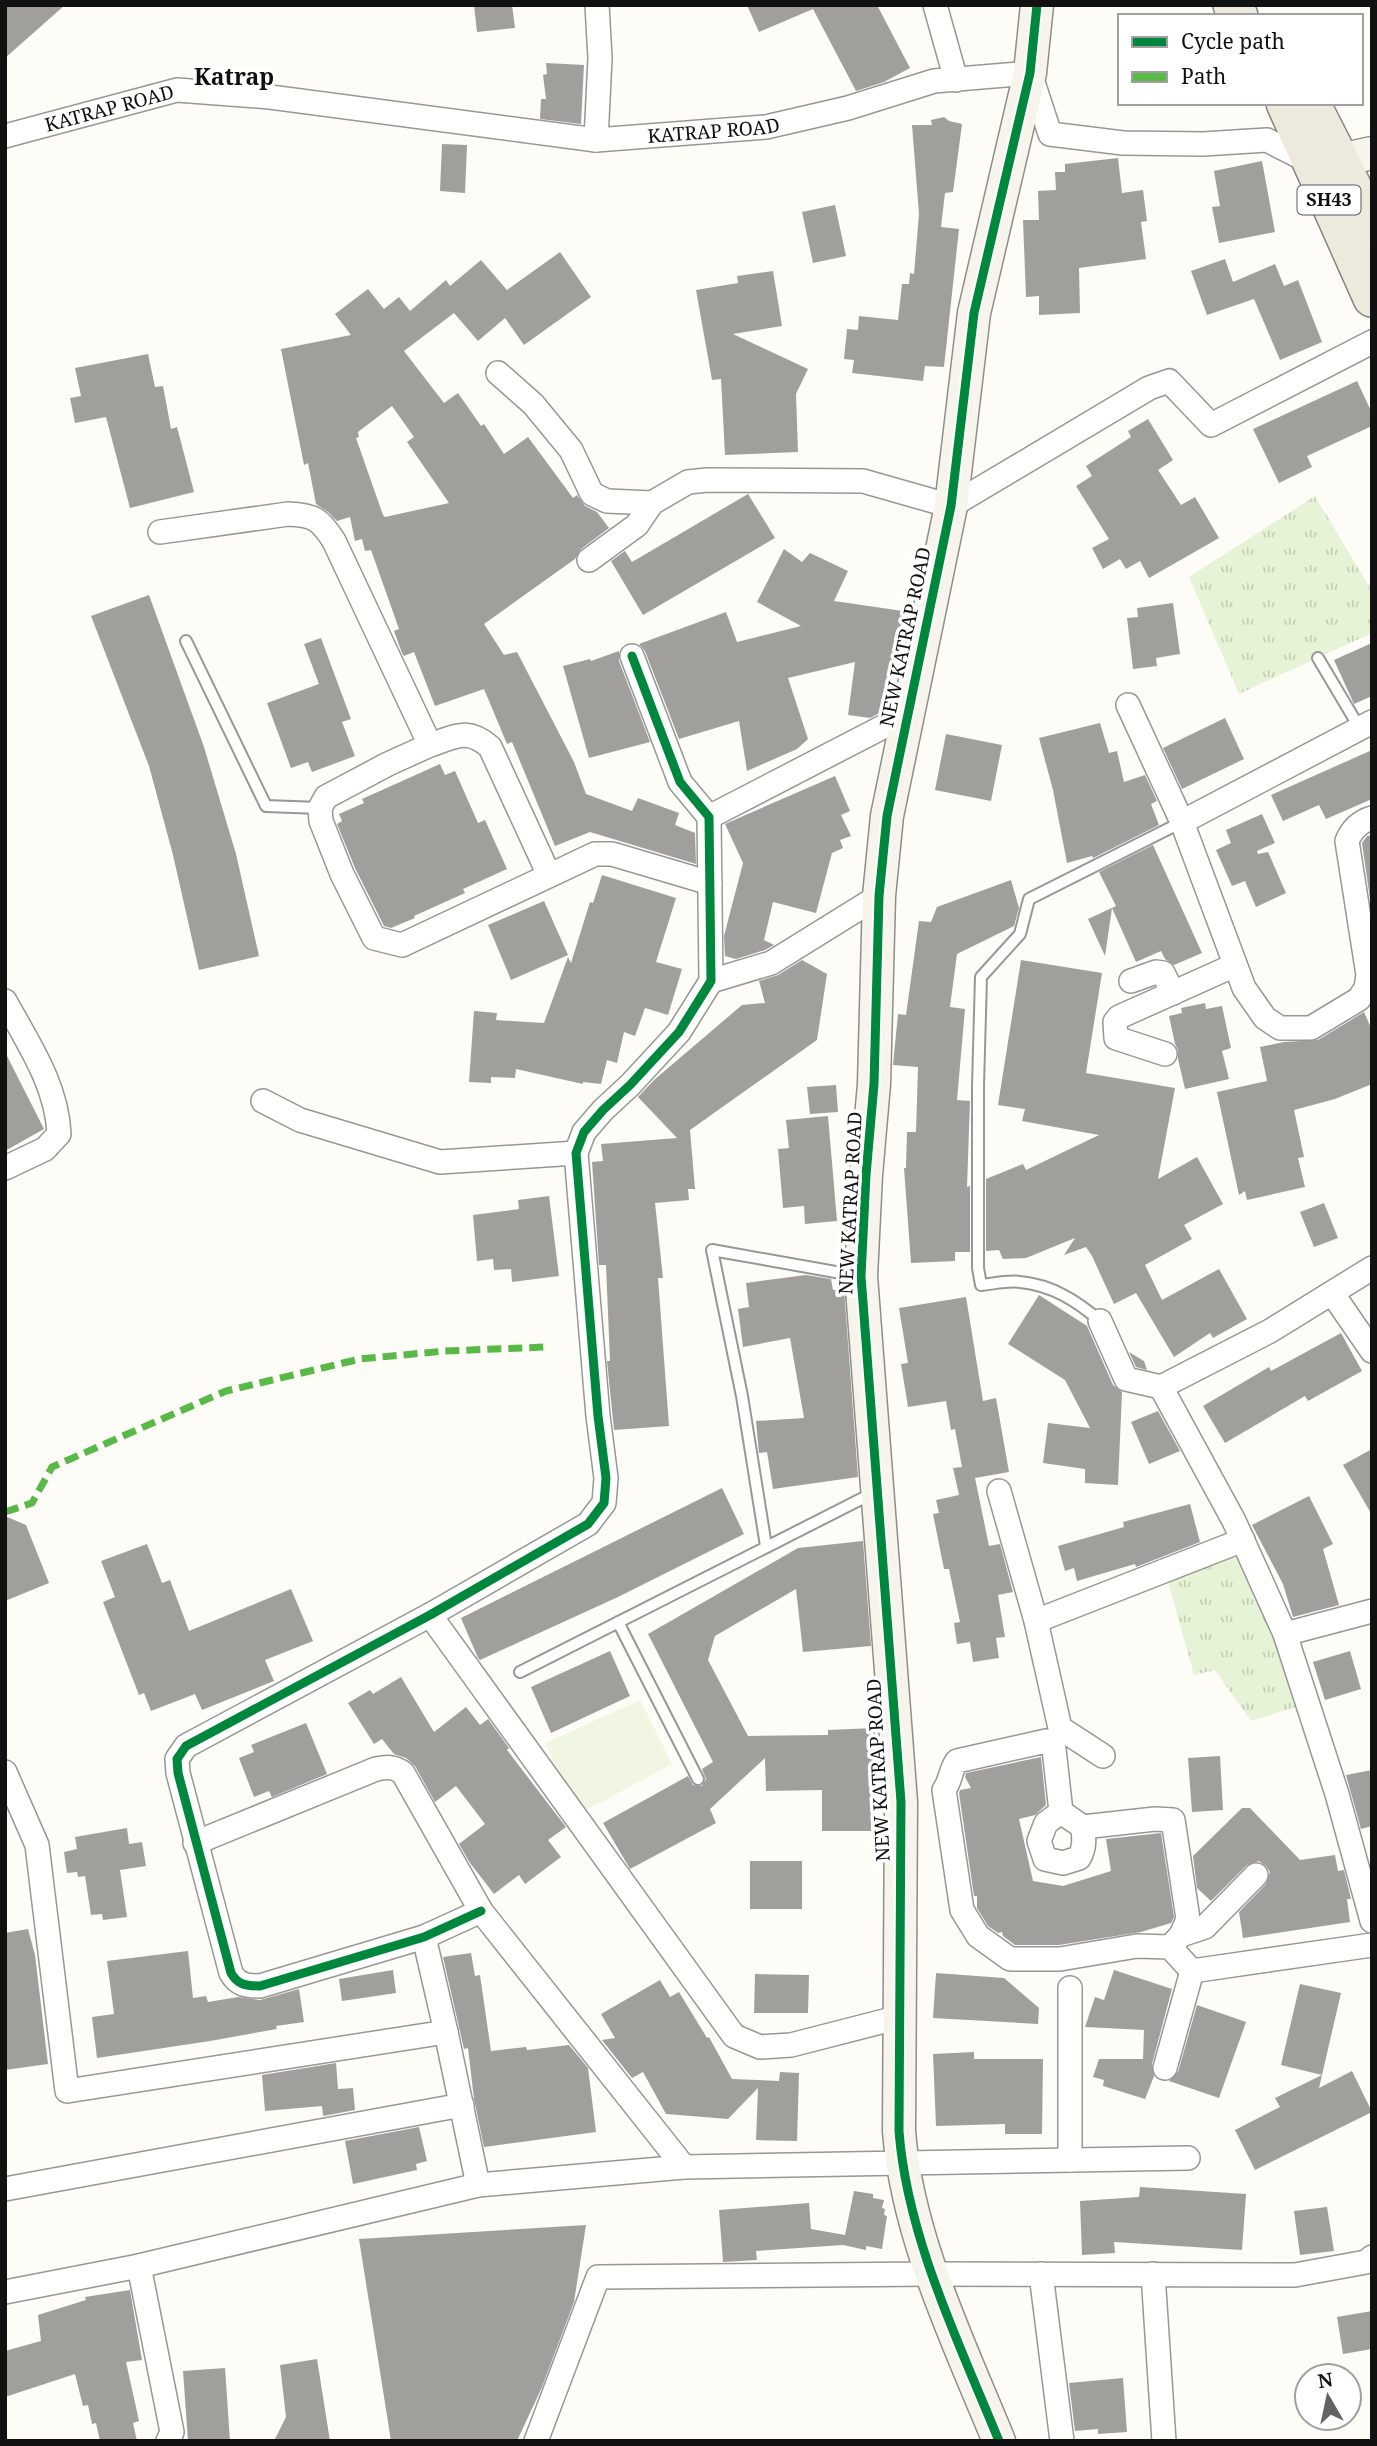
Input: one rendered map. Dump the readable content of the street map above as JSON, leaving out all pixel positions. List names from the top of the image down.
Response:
{
  "streets": {
    "main road": ["SH43"],
    "street": ["KATRAP ROAD", "NEW KATRAP ROAD"]
  },
  "crossings": [
    ["KATRAP ROAD", "NEW KATRAP ROAD"]
  ],
  "districts": ["Katrap"],
  "legend": ["Cycle path", "Path"],
  "north": "top"
}
